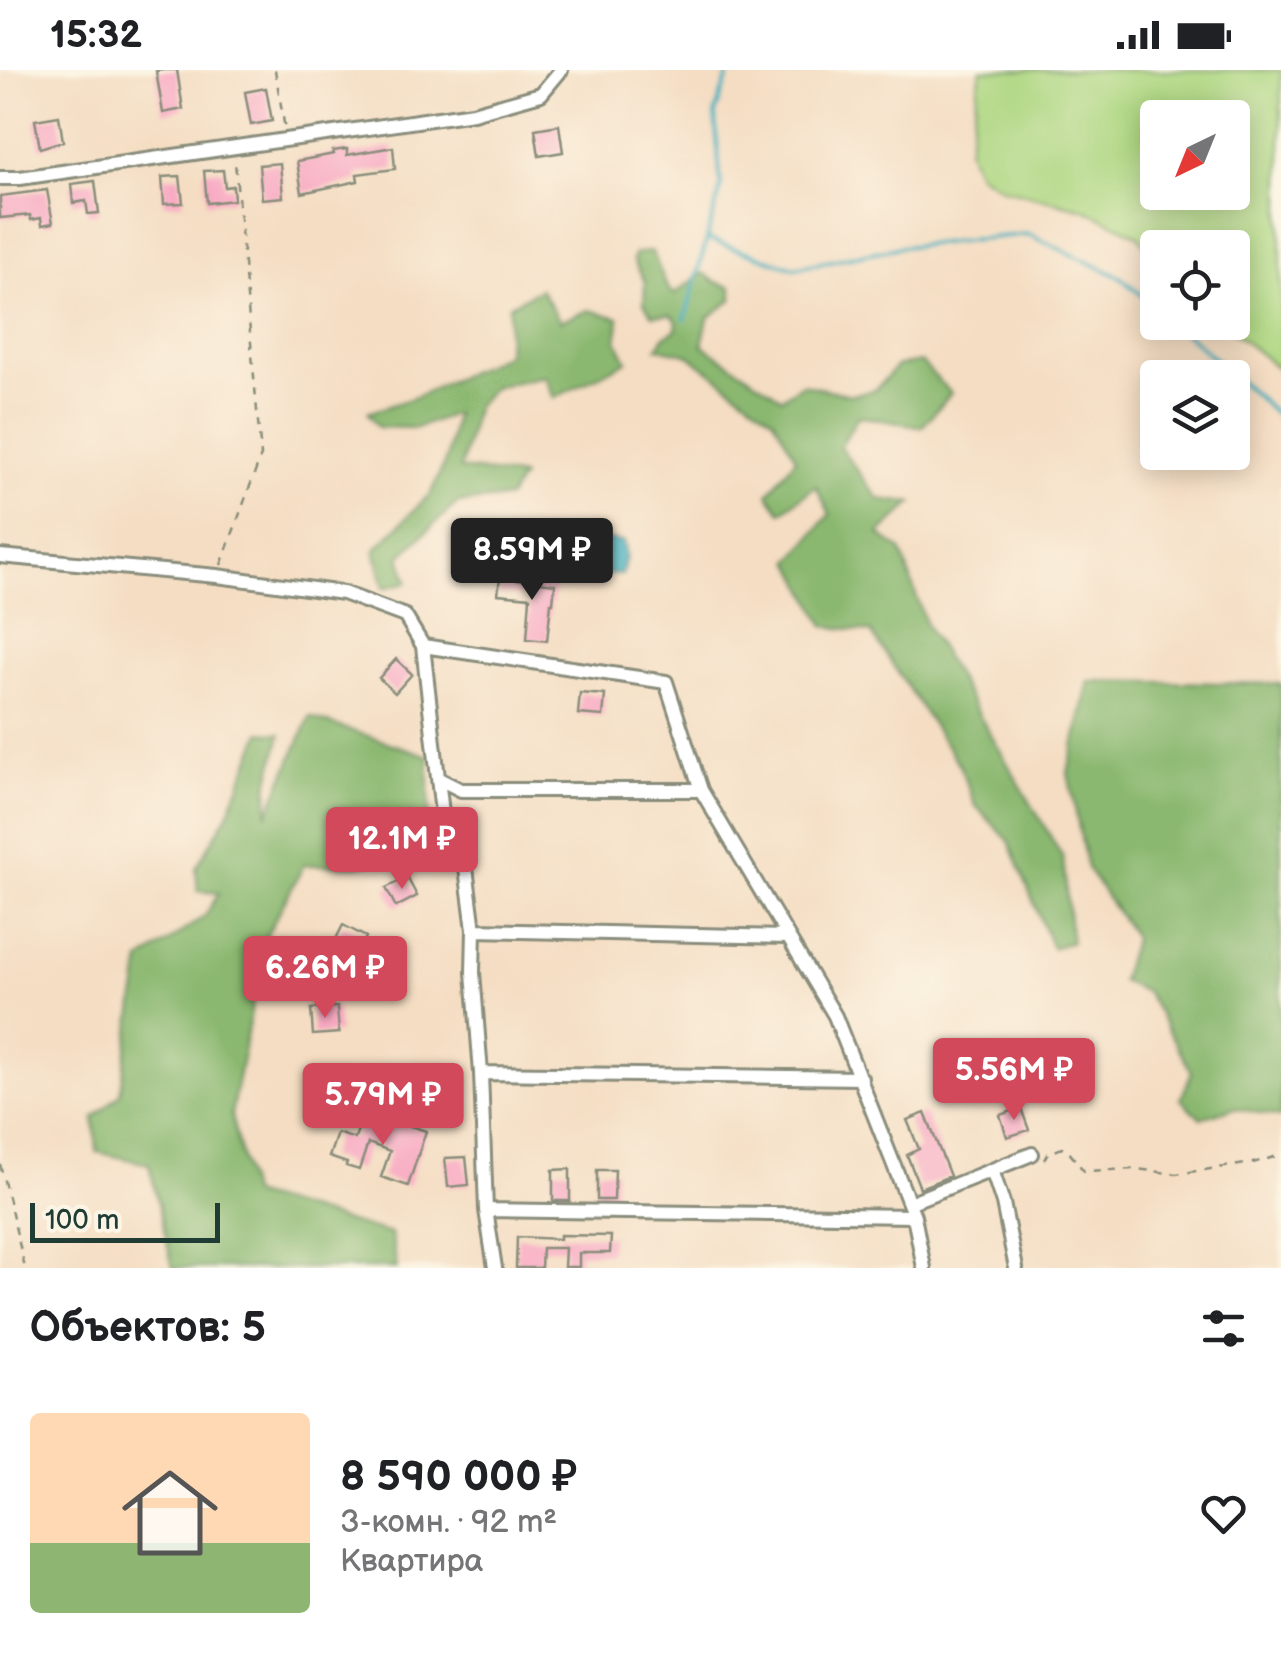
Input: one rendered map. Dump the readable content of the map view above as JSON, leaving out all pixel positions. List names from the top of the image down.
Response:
{
  "scale_bar": "100 m",
  "north": "bottom left",
  "page": {
    "status": "15:32",
    "price": [
      "8.59M ₽",
      "12.1M ₽",
      "6.26M ₽",
      "5.56M ₽",
      "5.79M ₽"
    ],
    "scale": "100 m",
    "heading": "Объектов: 5",
    "list": [
      {
        "name": "8 590 000 ₽",
        "note": "3-комн. · 92 m² · Квартира"
      }
    ]
  }
}
